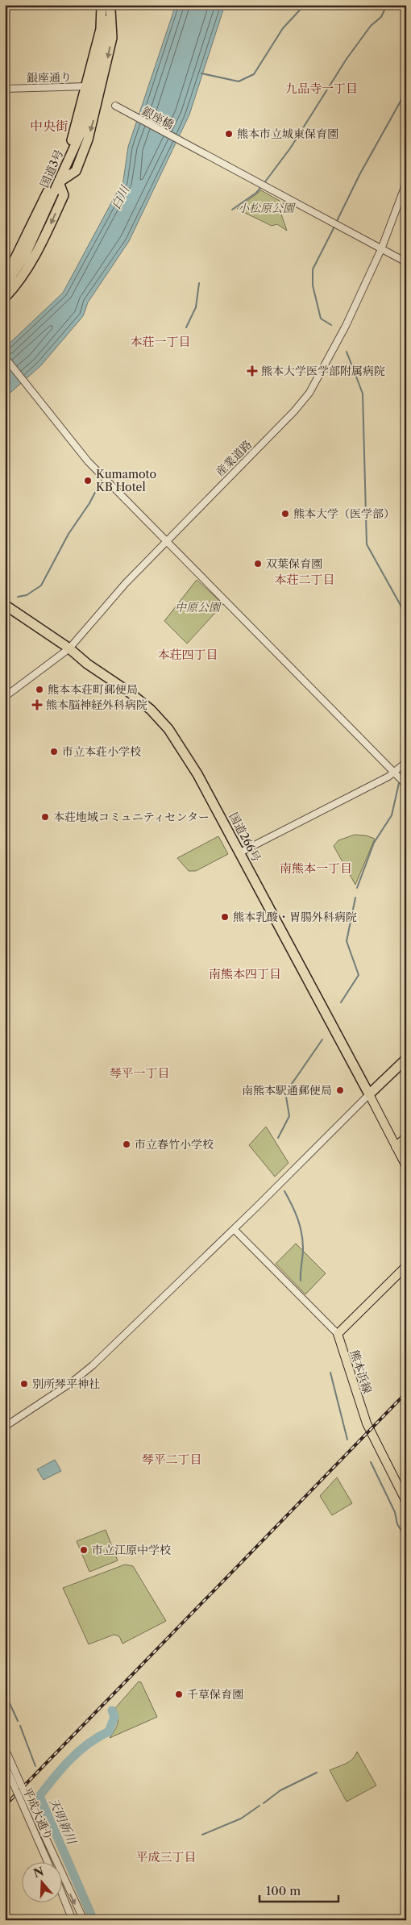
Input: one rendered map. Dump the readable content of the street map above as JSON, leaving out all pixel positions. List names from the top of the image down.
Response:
{
  "streets": {
    "highway": ["国道3号", "国道266号"],
    "main road": ["熊本浜線"],
    "street": [
      "銀座通り",
      "銀座橋",
      "産業道路",
      "平成大通り"
    ]
  },
  "crossings": [
    ["銀座通り", "国道3号"],
    ["銀座橋", "産業道路"],
    ["産業道路", "国道266号"]
  ],
  "districts": [
    "九品寺一丁目",
    "中央街",
    "本荘一丁目",
    "本荘二丁目",
    "本荘四丁目",
    "南熊本一丁目",
    "南熊本四丁目",
    "琴平一丁目",
    "琴平二丁目",
    "平成三丁目"
  ],
  "water": ["白川", "天明新川"],
  "parks": ["小松原公園", "中原公園"],
  "places": {
    "other": [
      "熊本市立城東保育園",
      "Kumamoto KB Hotel",
      "熊本大学（医学部）",
      "双葉保育園",
      "熊本本荘町郵便局",
      "市立本荘小学校",
      "本荘地域コミュニティセンター",
      "熊本乳酸・胃腸外科病院",
      "南熊本駅通郵便局",
      "市立春竹小学校",
      "別所琴平神社",
      "市立江原中学校",
      "千草保育園"
    ],
    "health": ["熊本大学医学部附属病院", "熊本脳神経外科病院"]
  },
  "scale_bar": "100 m",
  "north": "top"
}
